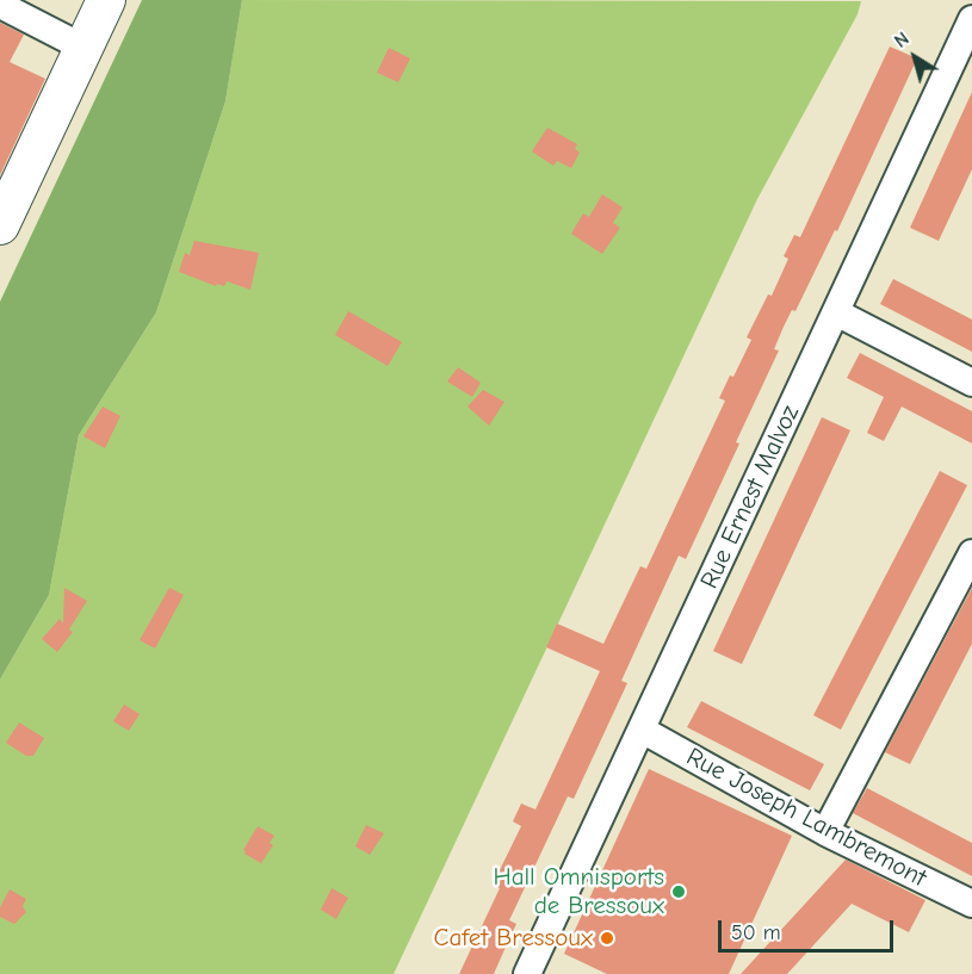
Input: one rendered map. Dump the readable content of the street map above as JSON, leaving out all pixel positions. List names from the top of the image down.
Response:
{
  "streets": {
    "street": ["Rue Ernest Malvoz", "Rue Joseph Lambremont"]
  },
  "crossings": [
    ["Rue Ernest Malvoz", "Rue Joseph Lambremont"]
  ],
  "places": ["Hall Omnisports de Bressoux", "Cafet Bressoux"],
  "scale_bar": "50 m",
  "north": "top left"
}
